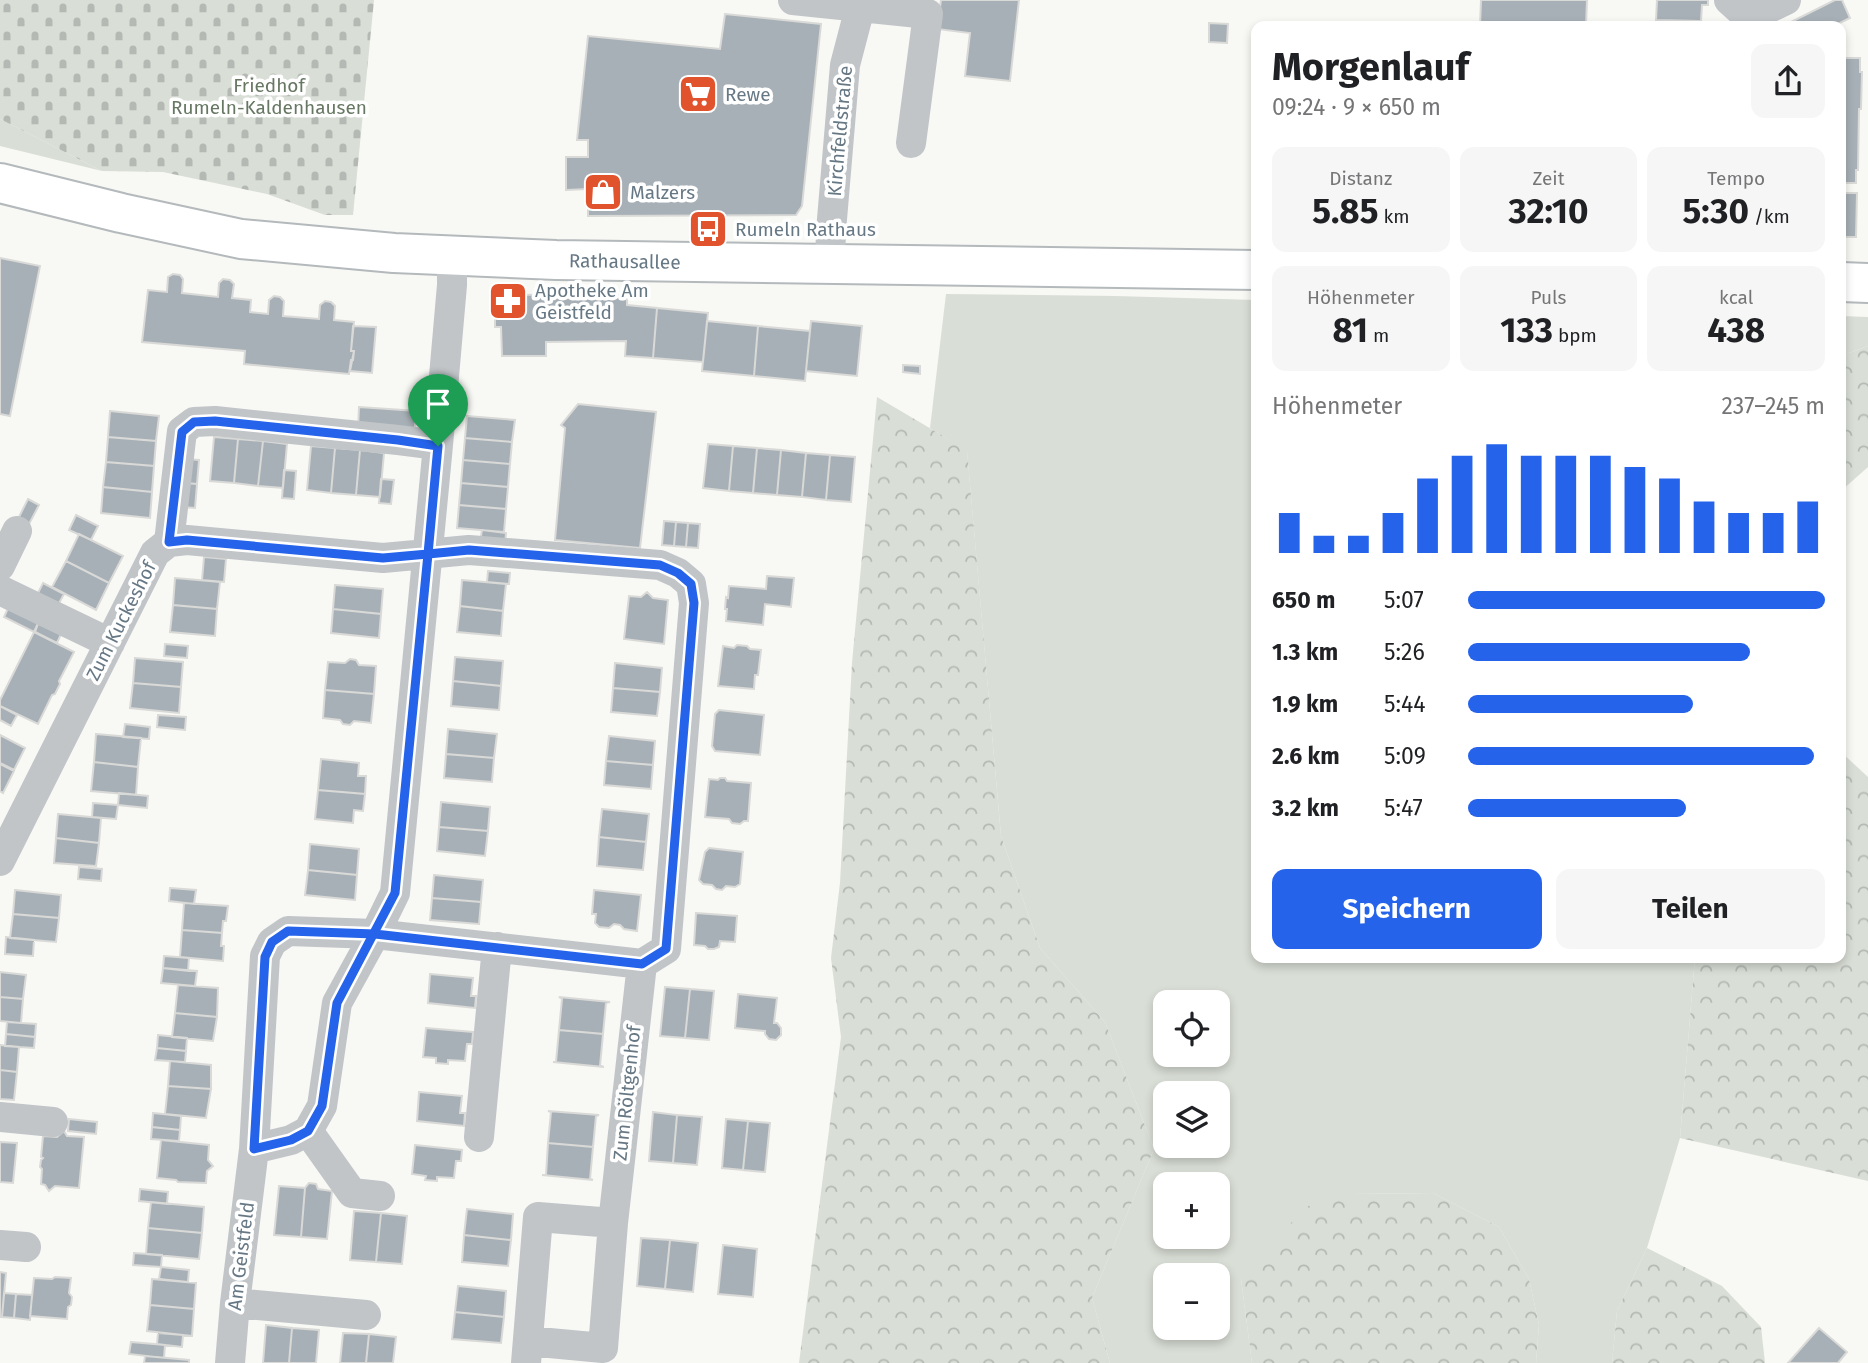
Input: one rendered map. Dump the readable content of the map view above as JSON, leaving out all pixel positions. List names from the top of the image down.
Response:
{
  "streets": {
    "main road": ["Rathausallee"],
    "street": [
      "Kirchfeldstraße",
      "Zum Kuckeshof",
      "Zum Röltgenhof",
      "Am Geistfeld"
    ]
  },
  "crossings": [
    ["Kirchfeldstraße", "Rathausallee"]
  ],
  "parks": ["Friedhof Rumeln-Kaldenhausen"],
  "places": {
    "supermarket": ["Rewe"],
    "shop": ["Malzers"],
    "bus stop": ["Rumeln Rathaus"],
    "pharmacy": ["Apotheke Am Geistfeld"]
  },
  "page": {
    "heading": ["Morgenlauf", "09:24 · 9 × 650 m"],
    "stats": [
      ["Distanz", "5.85 km"],
      ["Zeit", "32:10"],
      ["Tempo", "5:30 /km"],
      ["Höhenmeter", "81 m"],
      ["Puls", "133 bpm"],
      ["kcal", "438"]
    ],
    "chart": ["Höhenmeter", "237–245 m"],
    "list": [
      {
        "name": "650 m",
        "note": "5:07"
      },
      {
        "name": "1.3 km",
        "note": "5:26"
      },
      {
        "name": "1.9 km",
        "note": "5:44"
      },
      {
        "name": "2.6 km",
        "note": "5:09"
      },
      {
        "name": "3.2 km",
        "note": "5:47"
      }
    ],
    "buttons": ["Speichern", "Teilen"],
    "map_buttons": ["+", "−"]
  }
}
